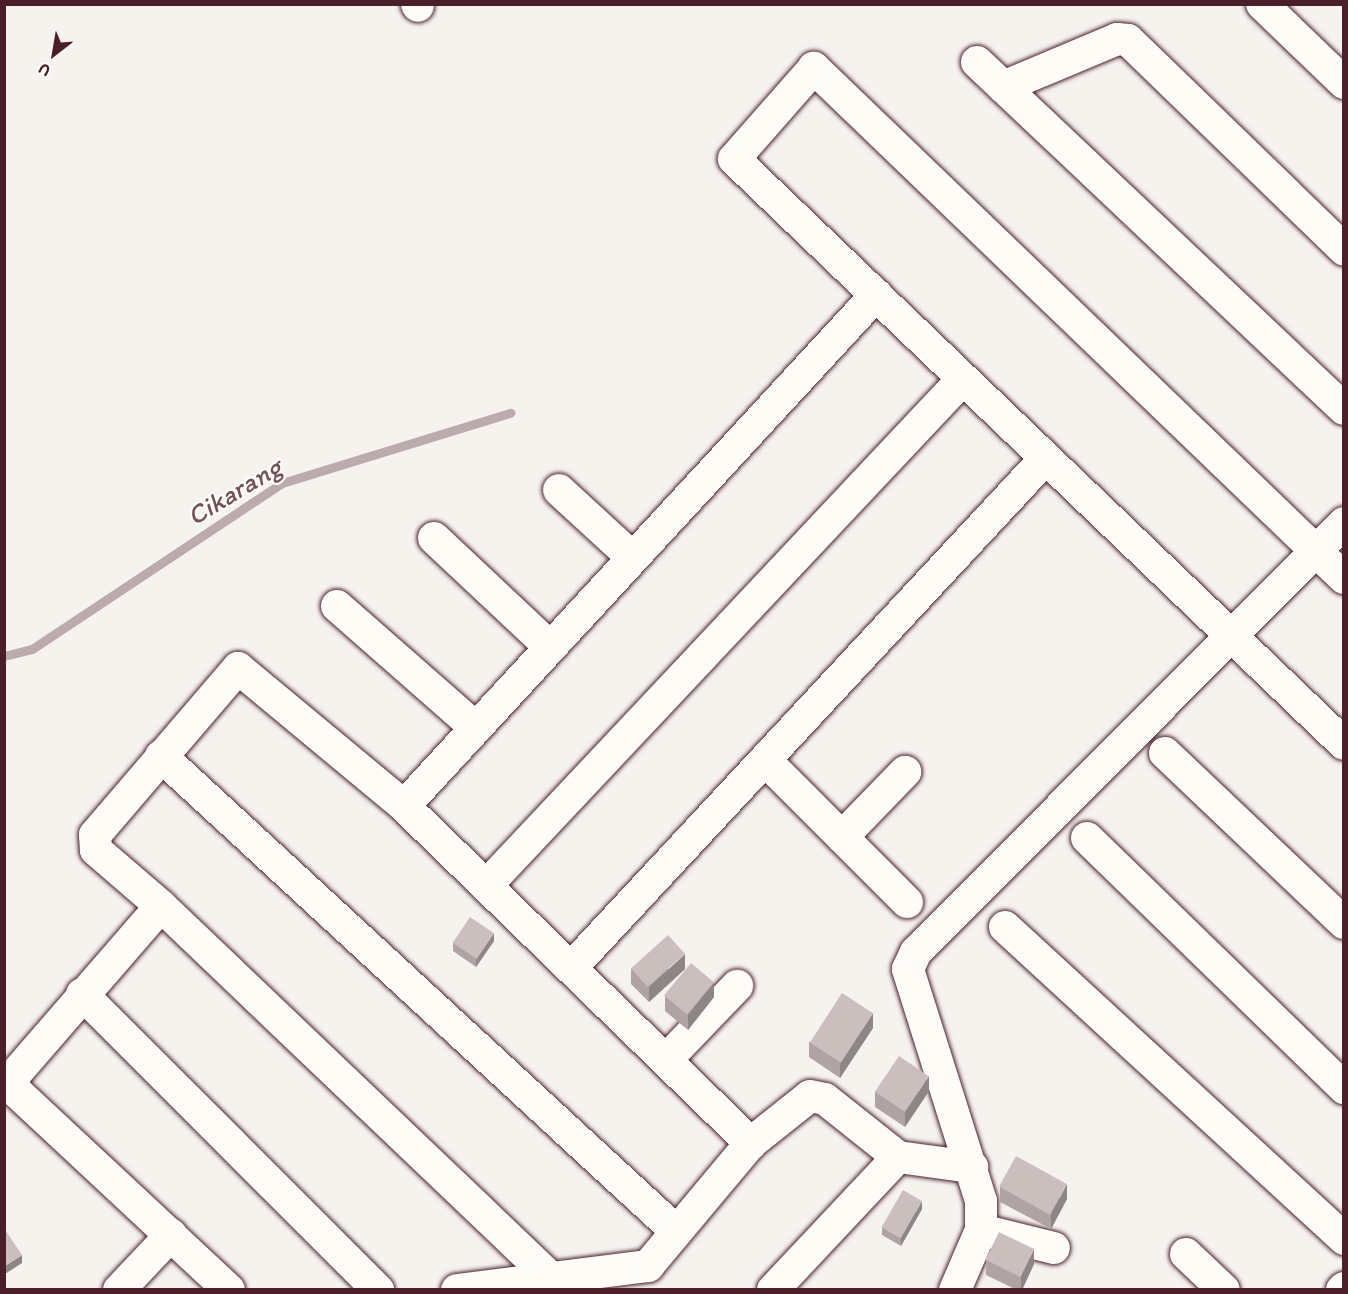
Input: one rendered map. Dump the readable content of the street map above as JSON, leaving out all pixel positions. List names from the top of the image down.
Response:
{
  "water": ["Cikarang"],
  "north": "bottom left"
}
